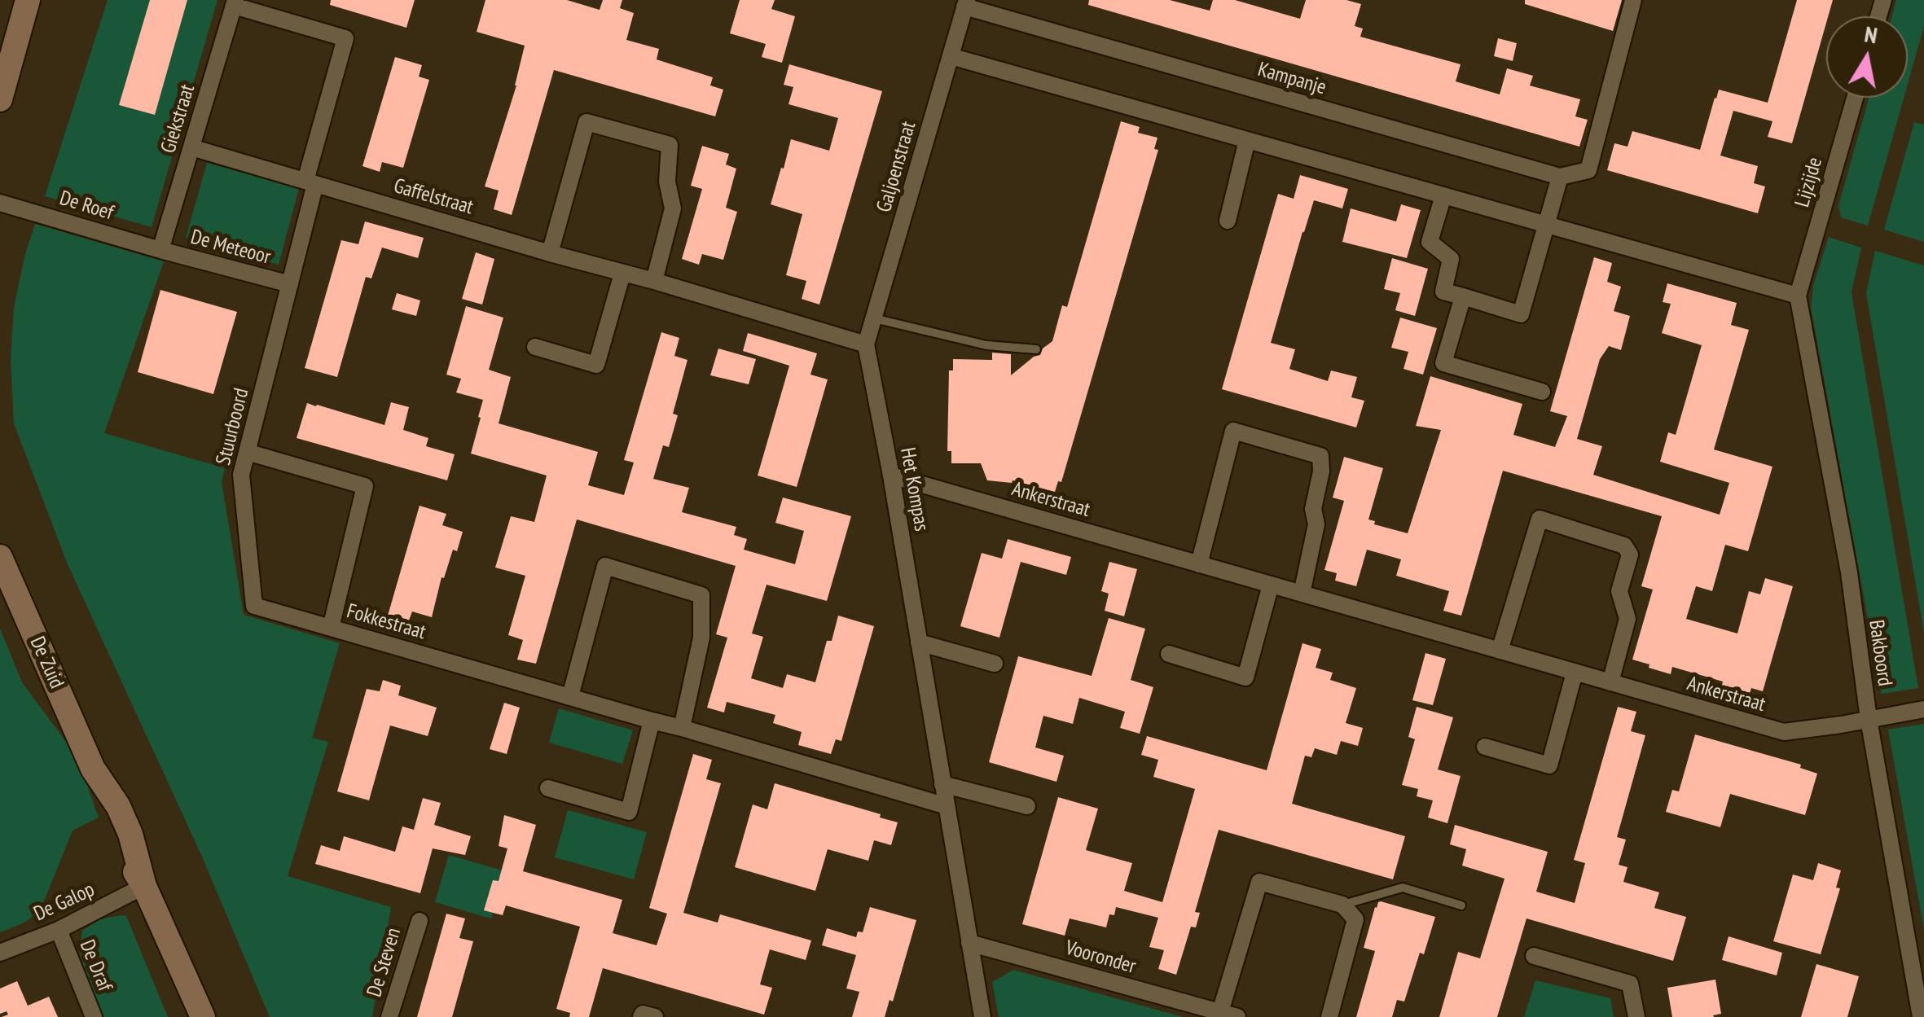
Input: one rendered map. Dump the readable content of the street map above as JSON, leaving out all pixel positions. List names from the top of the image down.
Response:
{
  "streets": {
    "street": [
      "Kampanje",
      "Giekstraat",
      "Galjoenstraat",
      "Lijzijde",
      "Gaffelstraat",
      "De Roef",
      "De Meteoor",
      "Stuurboord",
      "Het Kompas",
      "Ankerstraat",
      "Fokkestraat",
      "Bakboord",
      "De Zuid",
      "De Galop",
      "Vooronder",
      "De Steven",
      "De Draf"
    ]
  },
  "crossings": [
    ["Kampanje", "Galjoenstraat"],
    ["Giekstraat", "Gaffelstraat"],
    ["Giekstraat", "De Roef"],
    ["Giekstraat", "De Meteoor"],
    ["Galjoenstraat", "Gaffelstraat"],
    ["Galjoenstraat", "Het Kompas"],
    ["Lijzijde", "Bakboord"],
    ["Gaffelstraat", "Stuurboord"],
    ["Gaffelstraat", "Het Kompas"],
    ["De Roef", "De Meteoor"],
    ["De Meteoor", "Stuurboord"],
    ["Stuurboord", "Fokkestraat"],
    ["Het Kompas", "Ankerstraat"],
    ["Het Kompas", "Fokkestraat"],
    ["Het Kompas", "Vooronder"],
    ["Ankerstraat", "Bakboord"],
    ["De Zuid", "De Galop"],
    ["De Galop", "De Draf"]
  ],
  "north": "top"
}
